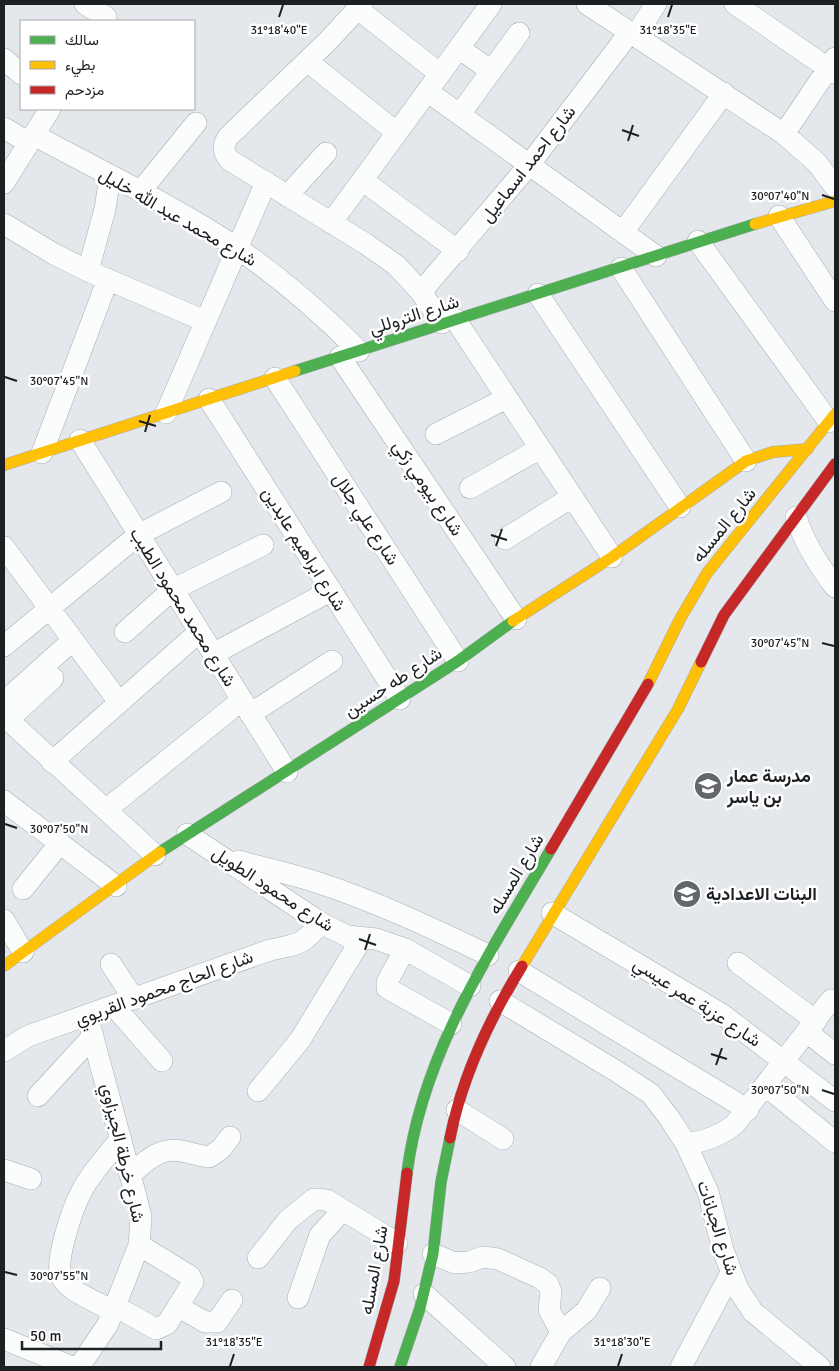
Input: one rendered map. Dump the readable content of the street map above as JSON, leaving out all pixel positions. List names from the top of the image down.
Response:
{
  "streets": {
    "main road": ["شارع التروللي", "شارع المسله", "شارع طه حسين"],
    "street": [
      "شارع احمد اسماعيل",
      "شارع محمد عبد الله خليل",
      "شارع بيومي زكي",
      "شارع علي جلال",
      "شارع ابراهيم عابدين",
      "شارع محمد محمود الطيب",
      "شارع محمود الطويل",
      "شارع الحاج محمود القريوي",
      "شارع عزبة عمر عيسي",
      "شارع خرطة الجيزاوي",
      "شارع الجبانات"
    ]
  },
  "crossings": [
    ["شارع محمد عبد الله خليل", "شارع التروللي"],
    ["شارع محمد عبد الله خليل", "شارع بيومي زكي"],
    ["شارع التروللي", "شارع بيومي زكي"],
    ["شارع التروللي", "شارع علي جلال"],
    ["شارع التروللي", "شارع ابراهيم عابدين"],
    ["شارع التروللي", "شارع محمد محمود الطيب"],
    ["شارع بيومي زكي", "شارع طه حسين"],
    ["شارع علي جلال", "شارع طه حسين"],
    ["شارع المسله", "شارع طه حسين"],
    ["شارع المسله", "شارع محمود الطويل"],
    ["شارع ابراهيم عابدين", "شارع طه حسين"],
    ["شارع محمد محمود الطيب", "شارع طه حسين"],
    ["شارع طه حسين", "شارع محمود الطويل"],
    ["شارع محمود الطويل", "شارع الحاج محمود القريوي"],
    ["شارع الحاج محمود القريوي", "شارع خرطة الجيزاوي"]
  ],
  "places": {
    "school or university": ["مدرسة عمار بن ياسر", "البنات الاعدادية"]
  },
  "legend": ["سالك", "بطيء", "مزدحم"],
  "scale_bar": "50 m",
  "coordinates": [
    "31°18'40\"E",
    "31°18'35\"E",
    "30°07'40\"N",
    "30°07'45\"N",
    "30°07'50\"N",
    "30°07'55\"N",
    "31°18'30\"E"
  ]
}
